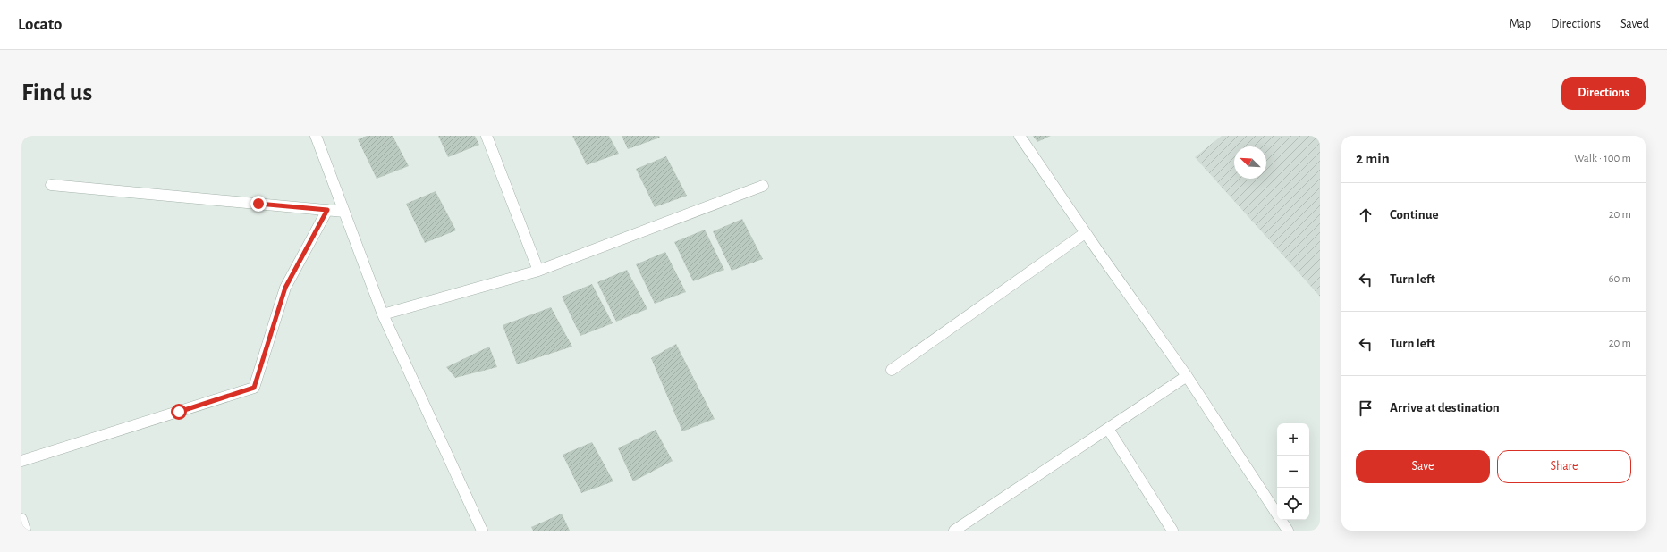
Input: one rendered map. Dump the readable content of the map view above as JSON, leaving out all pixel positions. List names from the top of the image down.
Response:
{
  "north": "top left",
  "page": {
    "header": "Locato",
    "nav": ["Map", "Directions", "Saved"],
    "buttons": [
      "Directions",
      ["Save", "Share"]
    ],
    "title": "Find us",
    "heading": ["2 min", "Walk · 100 m"],
    "list": [
      ["Continue", "20 m"],
      ["Turn left", "60 m"],
      ["Turn left", "20 m"],
      "Arrive at destination"
    ],
    "map_buttons": ["+", "−"]
  }
}
